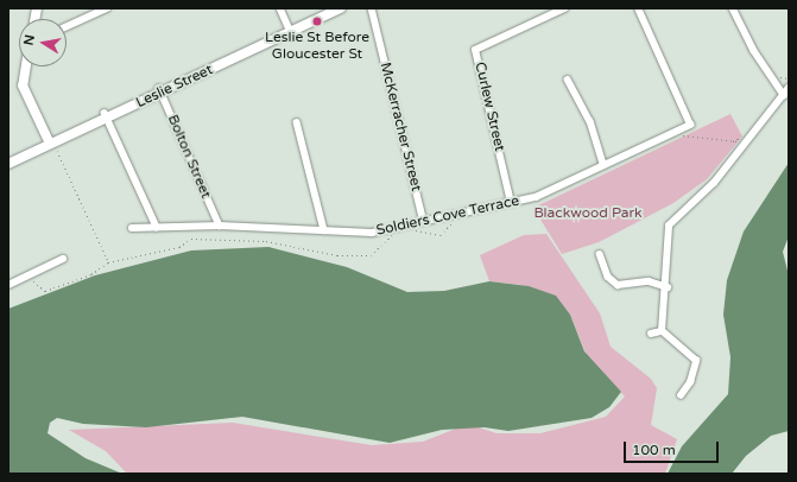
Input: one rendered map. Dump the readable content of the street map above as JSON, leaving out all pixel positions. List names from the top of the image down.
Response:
{
  "streets": {
    "street": [
      "Leslie Street",
      "Curlew Street",
      "McKerracher Street",
      "Bolton Street",
      "Soldiers Cove Terrace"
    ]
  },
  "crossings": [
    ["Leslie Street", "Bolton Street"],
    ["Curlew Street", "Soldiers Cove Terrace"],
    ["McKerracher Street", "Soldiers Cove Terrace"],
    ["Bolton Street", "Soldiers Cove Terrace"]
  ],
  "parks": ["Blackwood Park"],
  "places": ["Leslie St Before Gloucester St"],
  "scale_bar": "100 m",
  "north": "left"
}
